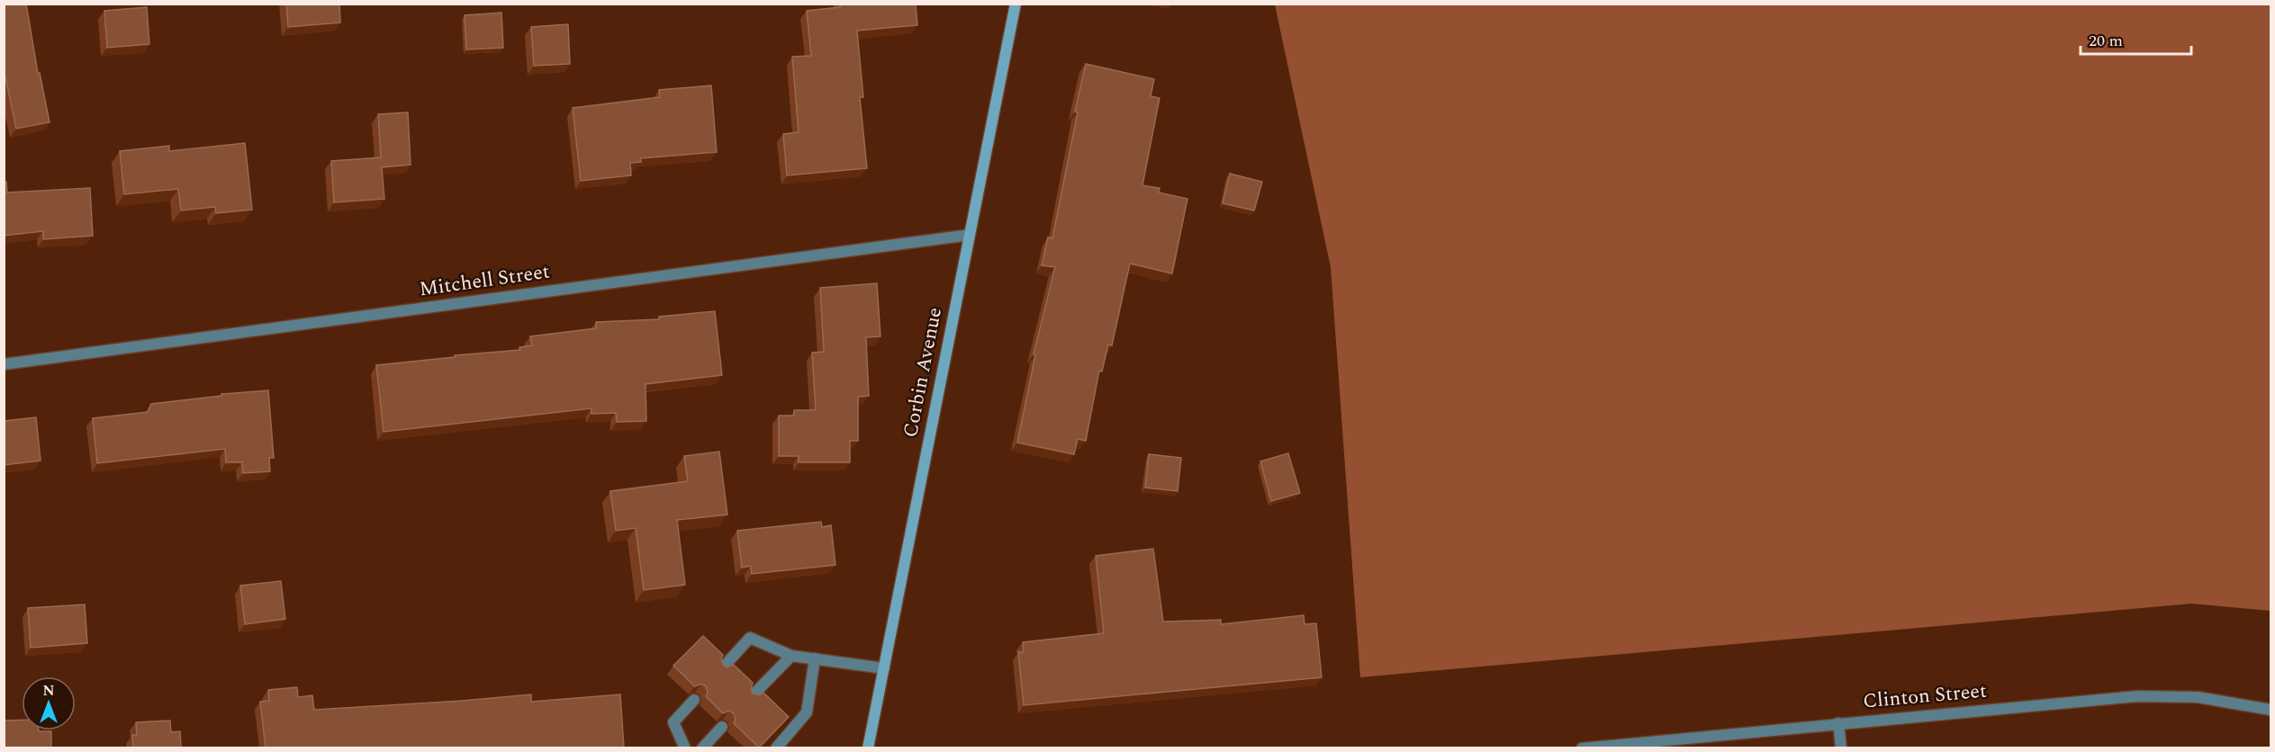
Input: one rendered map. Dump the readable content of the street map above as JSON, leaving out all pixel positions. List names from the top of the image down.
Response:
{
  "streets": {
    "main road": ["Corbin Avenue"],
    "street": ["Mitchell Street", "Clinton Street"]
  },
  "crossings": [
    ["Mitchell Street", "Corbin Avenue"]
  ],
  "scale_bar": "20 m",
  "north": "top"
}
